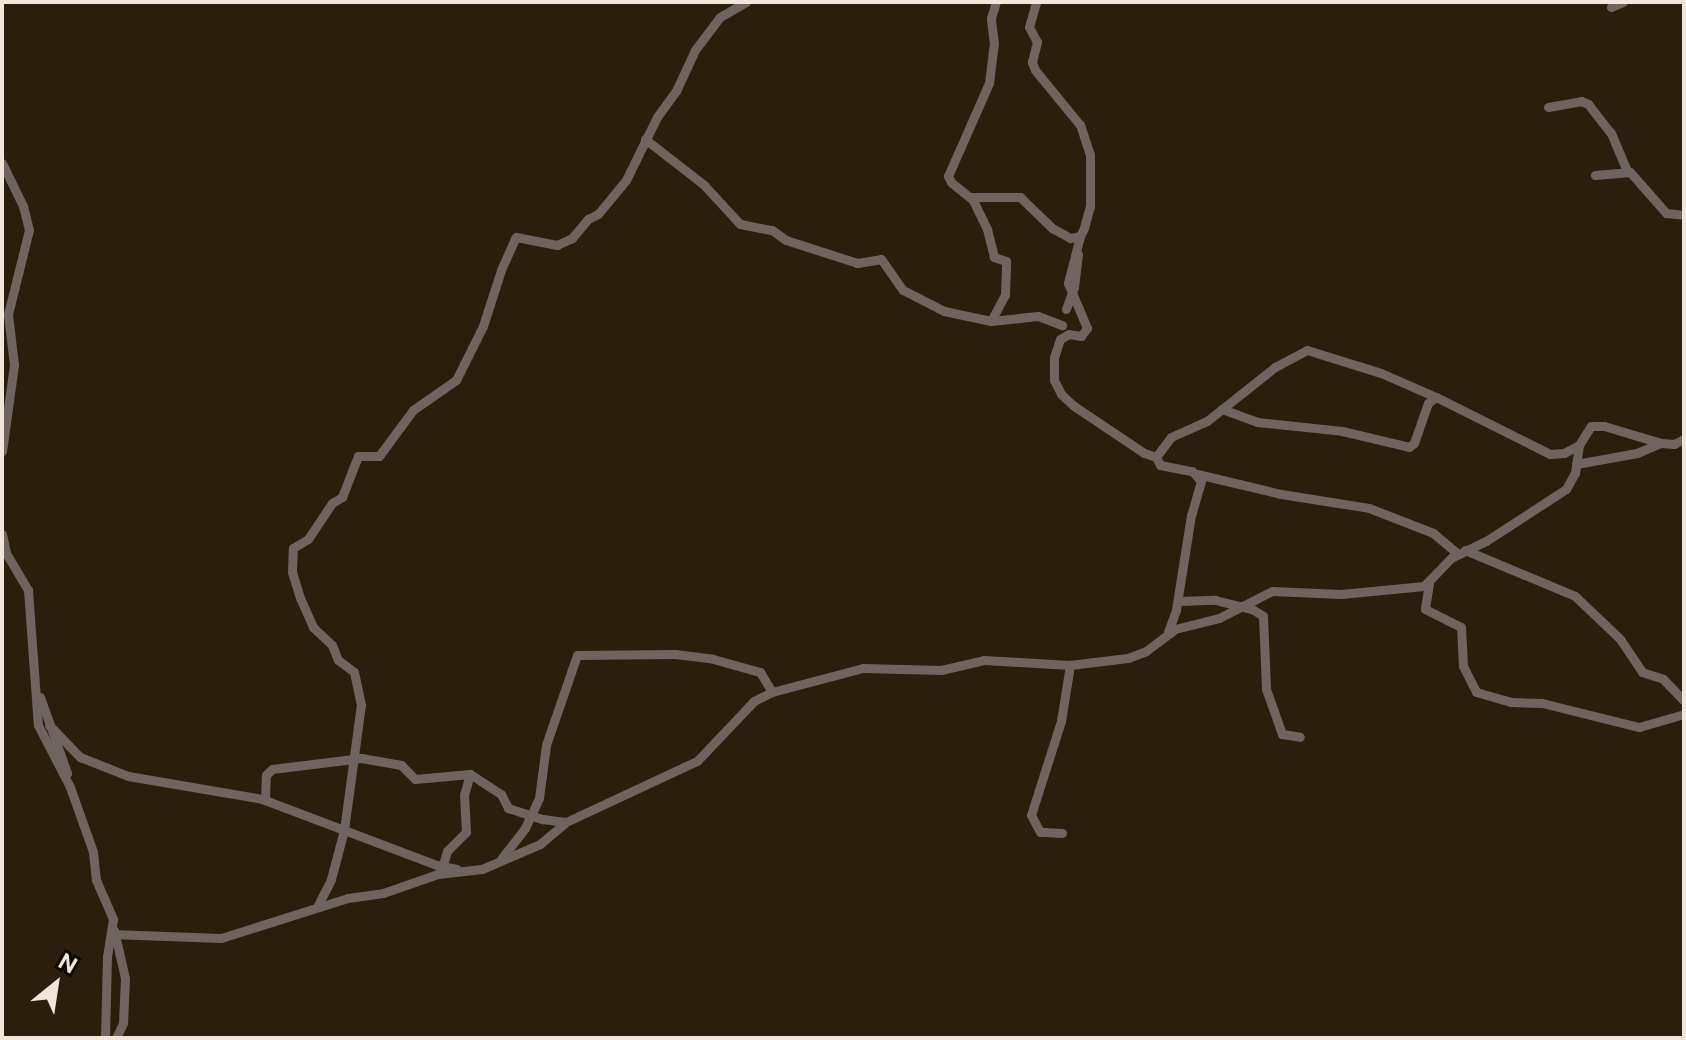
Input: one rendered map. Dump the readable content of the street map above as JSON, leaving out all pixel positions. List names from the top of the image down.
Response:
{
  "north": "top right"
}
